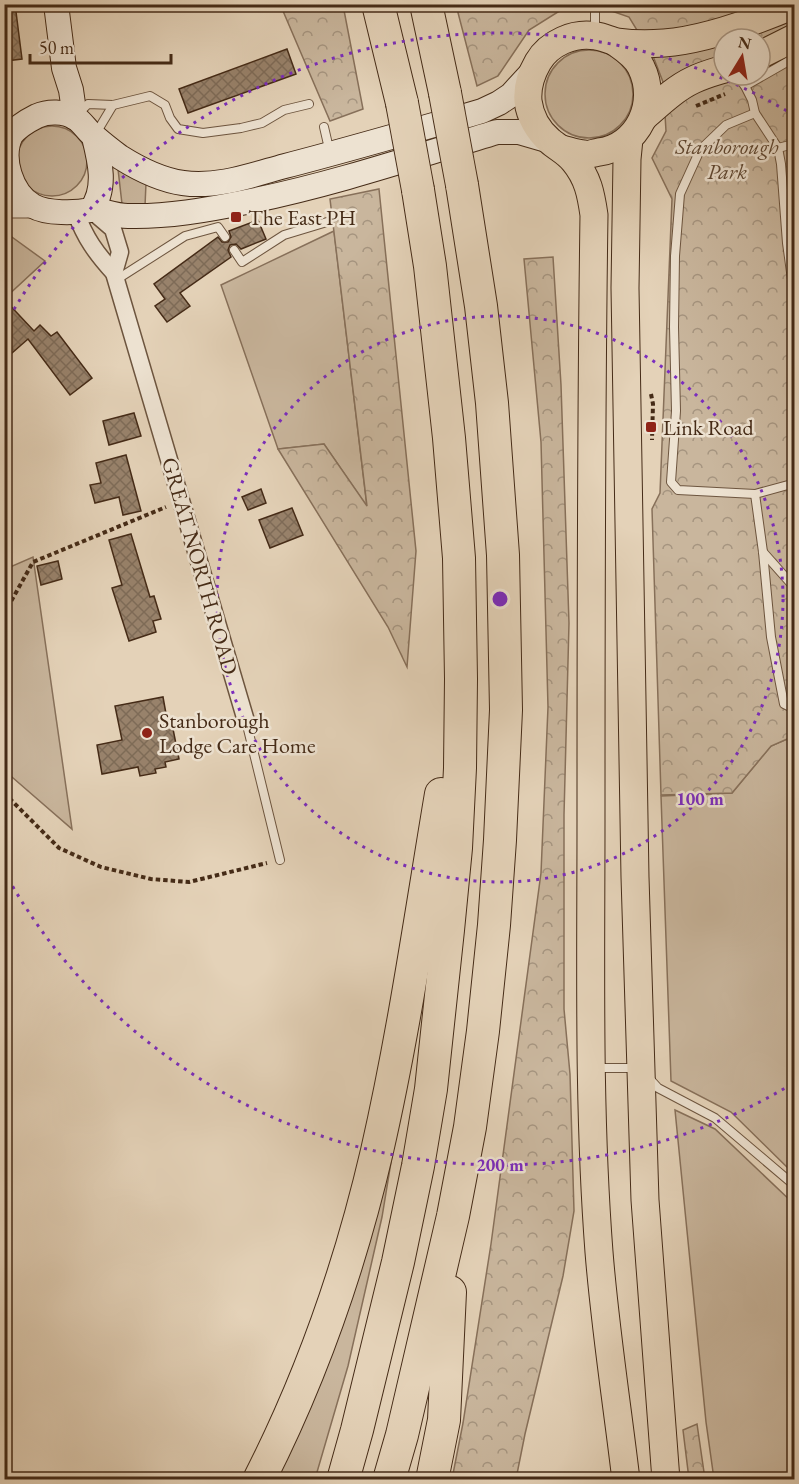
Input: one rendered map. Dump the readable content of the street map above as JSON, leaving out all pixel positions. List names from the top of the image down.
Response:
{
  "streets": {
    "street": ["GREAT NORTH ROAD"]
  },
  "parks": ["Stanborough Park"],
  "places": {
    "transit": ["The East PH", "Link Road"],
    "other": ["Stanborough Lodge Care Home"]
  },
  "scale_bar": "50 m",
  "north": "top",
  "rings": ["100 m", "200 m"]
}
